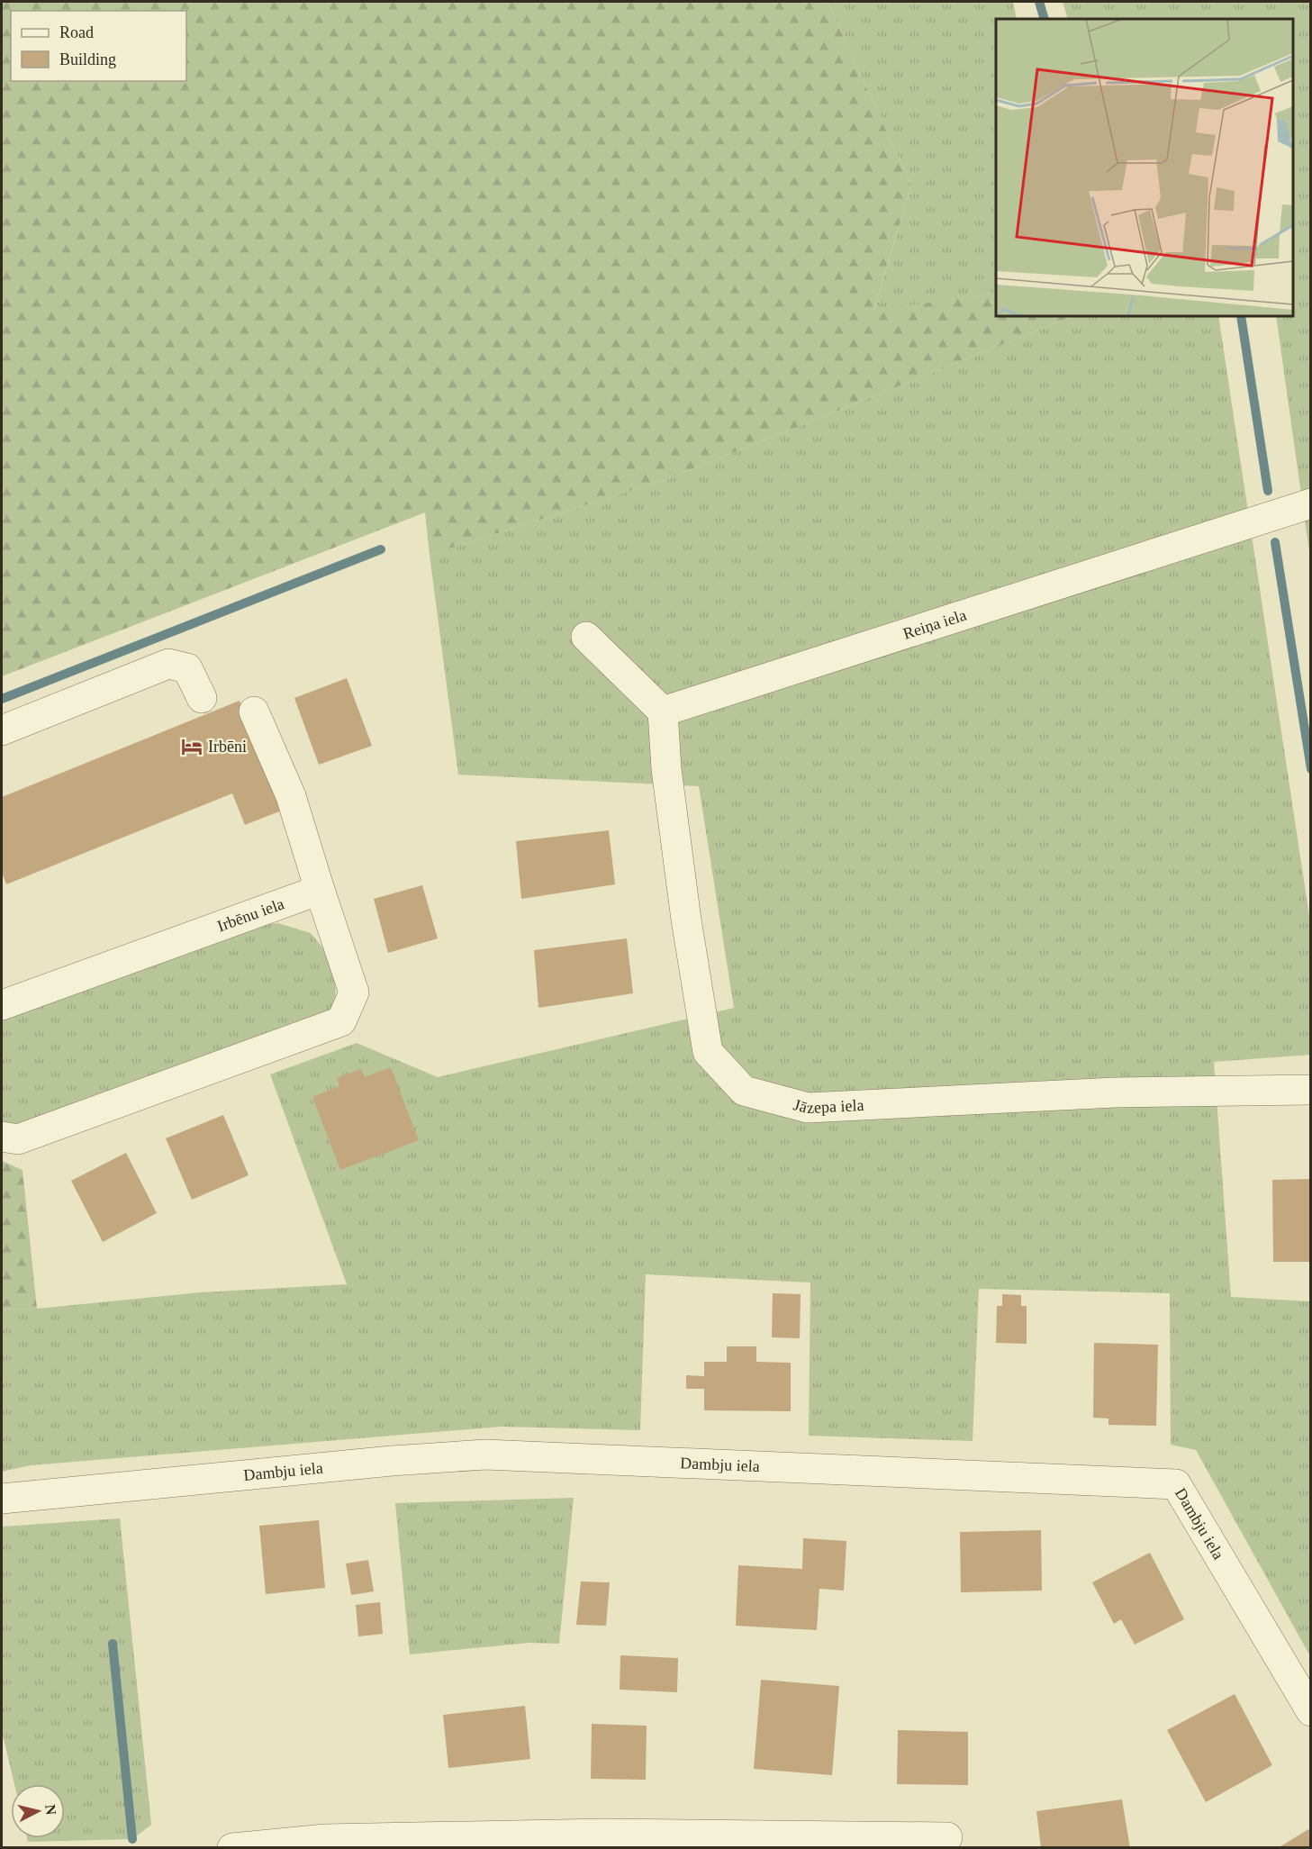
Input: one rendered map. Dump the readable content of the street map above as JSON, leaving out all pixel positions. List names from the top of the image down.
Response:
{
  "streets": {
    "street": [
      "Reiņa iela",
      "Irbēnu iela",
      "Jāzepa iela",
      "Dambju iela"
    ]
  },
  "crossings": [
    ["Reiņa iela", "Jāzepa iela"]
  ],
  "places": {
    "hotel": ["Irbēni"]
  },
  "legend": ["Road", "Building"],
  "north": "right"
}
